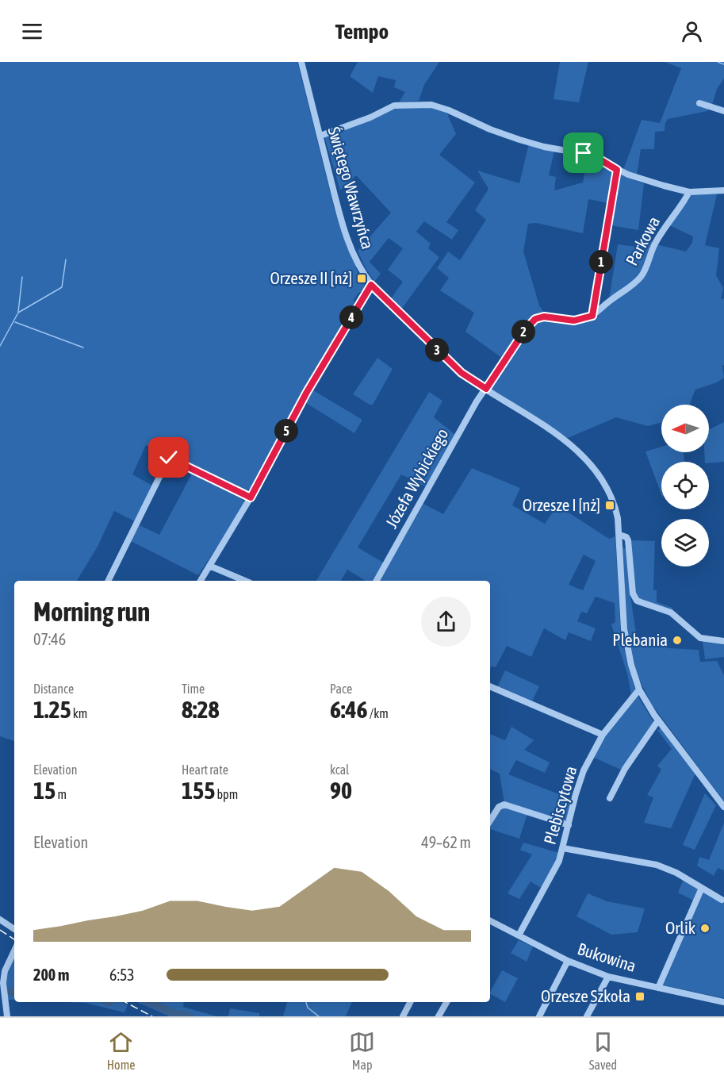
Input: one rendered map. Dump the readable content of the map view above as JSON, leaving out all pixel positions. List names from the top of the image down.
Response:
{
  "streets": {
    "street": [
      "Świętego Wawrzyńca",
      "Parkowa",
      "Józefa Wybickiego",
      "Plebiscytowa",
      "Bukowina"
    ]
  },
  "crossings": [
    ["Świętego Wawrzyńca", "Józefa Wybickiego"],
    ["Świętego Wawrzyńca", "Plebiscytowa"],
    ["Plebiscytowa", "Bukowina"]
  ],
  "places": {
    "transit": ["Orzesze II [nż]", "Orzesze I [nż]", "Orzesze Szkoła"],
    "other": ["Plebania", "Orlik"]
  },
  "north": "left",
  "page": {
    "header": "Tempo",
    "pins": [
      "1",
      "4",
      "2",
      "3",
      "5"
    ],
    "heading": ["Morning run", "07:46"],
    "stats": [
      ["Distance", "1.25 km"],
      ["Time", "8:28"],
      ["Pace", "6:46 /km"],
      ["Elevation", "15 m"],
      ["Heart rate", "155 bpm"],
      ["kcal", "90"]
    ],
    "chart": ["Elevation", "49–62 m"],
    "list": [
      {
        "name": "200 m",
        "note": "6:53"
      }
    ],
    "tabs": ["Home", "Map", "Saved"]
  }
}
